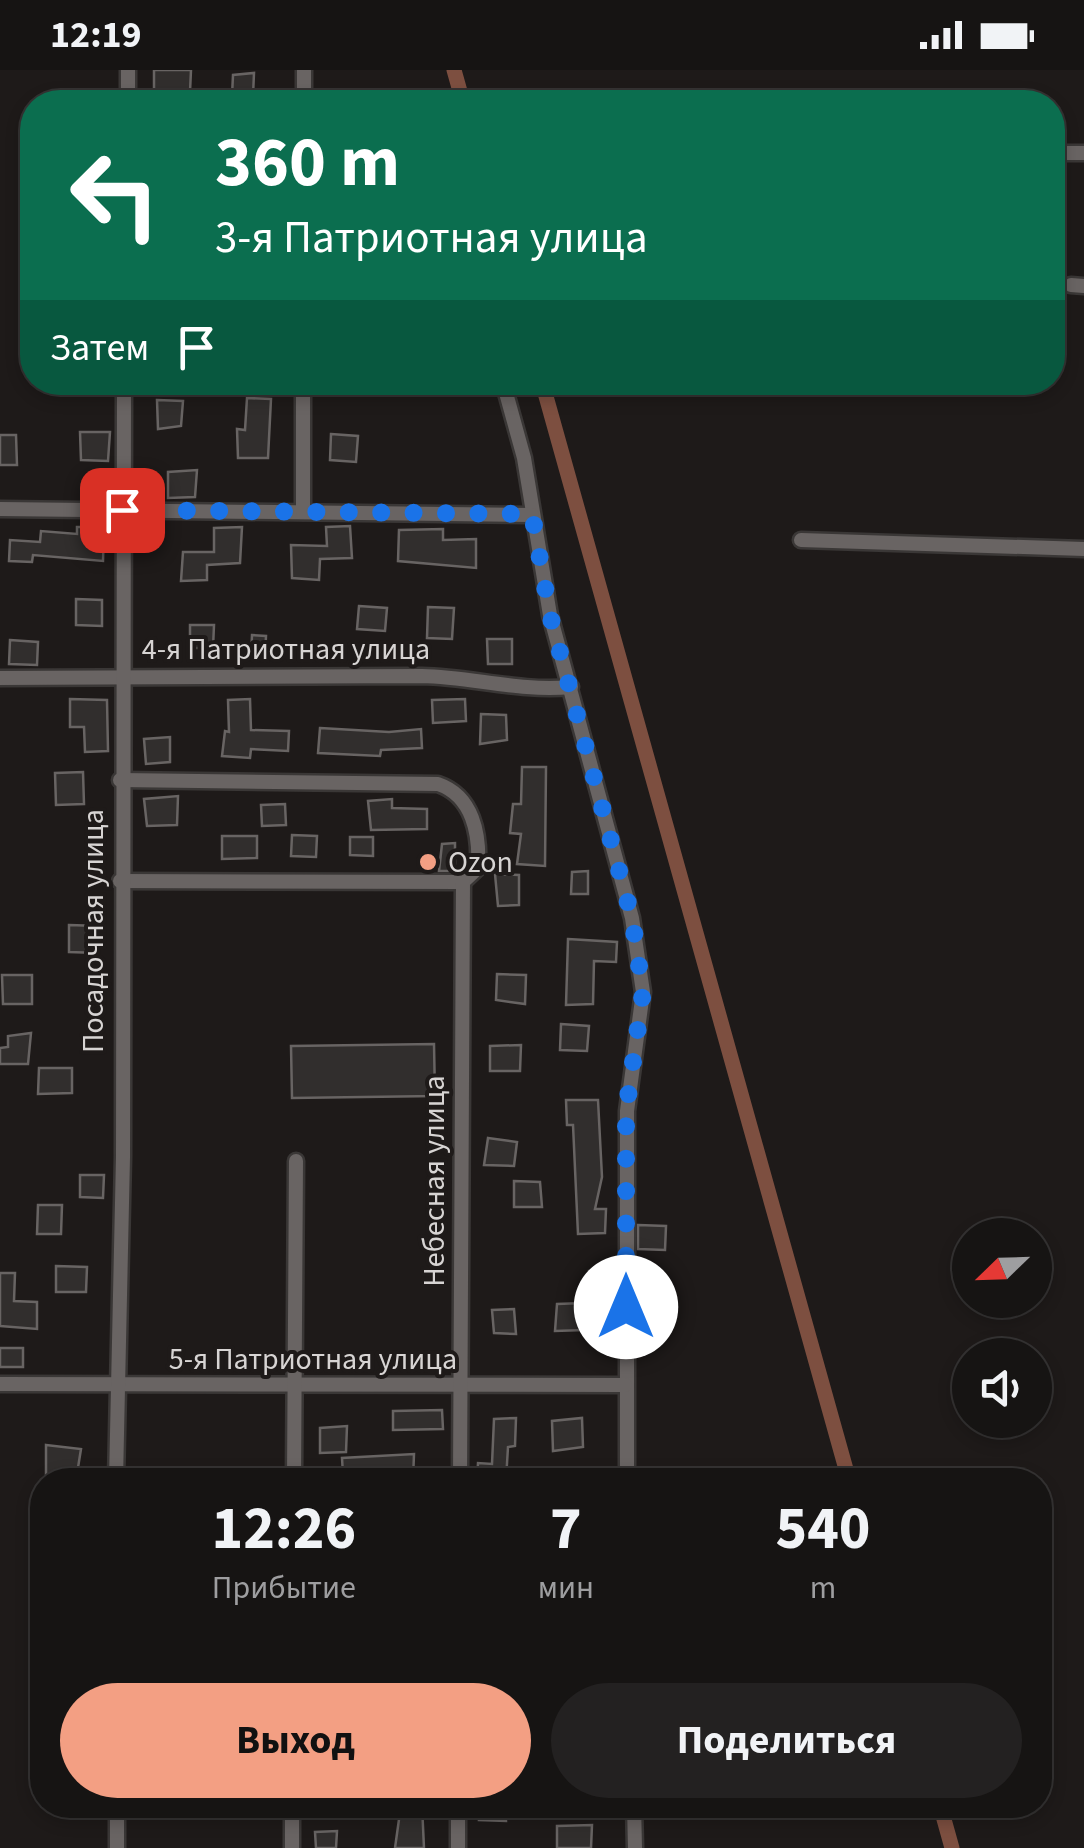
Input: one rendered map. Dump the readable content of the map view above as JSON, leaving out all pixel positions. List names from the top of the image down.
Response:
{
  "streets": {
    "street": [
      "4-я Патриотная улица",
      "Посадочная улица",
      "Небесная улица",
      "5-я Патриотная улица"
    ]
  },
  "crossings": [
    ["4-я Патриотная улица", "Посадочная улица"],
    ["Посадочная улица", "Небесная улица"],
    ["Посадочная улица", "5-я Патриотная улица"],
    ["Небесная улица", "5-я Патриотная улица"]
  ],
  "places": ["Ozon"],
  "north": "bottom left",
  "page": {
    "status": "12:19",
    "turn": ["360 m", "3-я Патриотная улица"],
    "then": "Затем",
    "eta": [
      "12:26",
      "Прибытие",
      "7",
      "мин",
      "540",
      "m"
    ],
    "buttons": ["Выход", "Поделиться"]
  }
}
